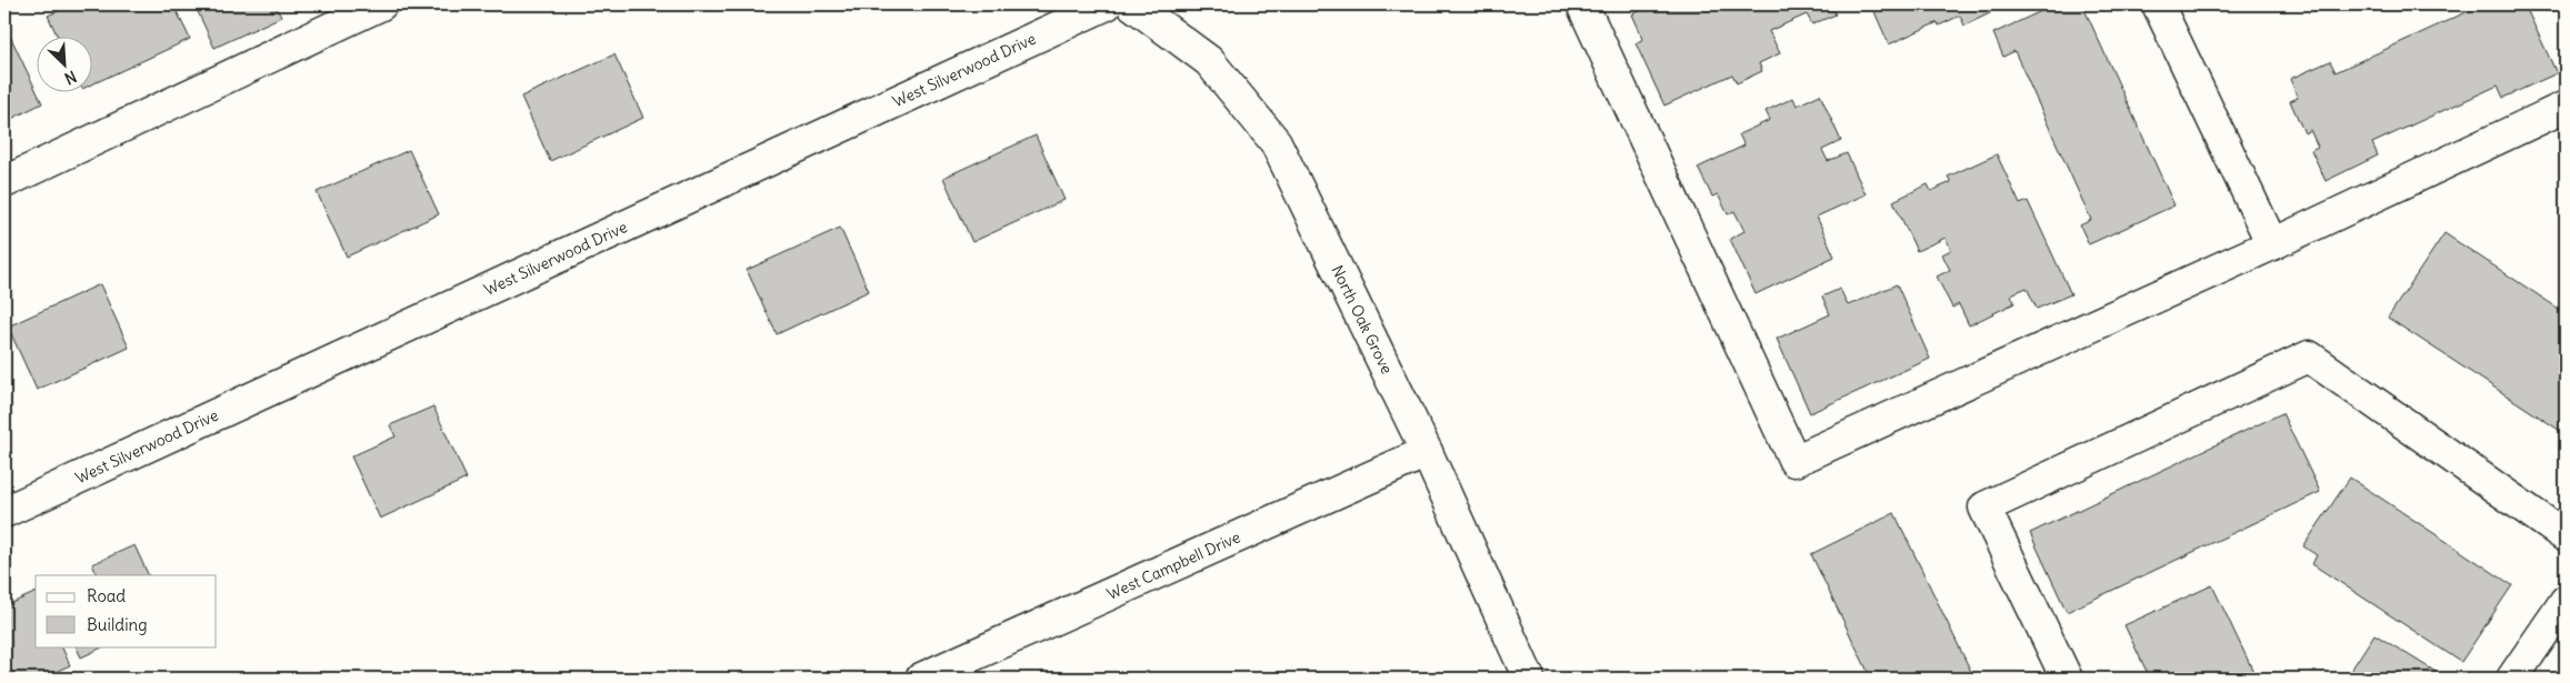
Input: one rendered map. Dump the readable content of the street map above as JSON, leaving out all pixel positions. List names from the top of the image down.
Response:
{
  "streets": {
    "street": ["West Silverwood Drive", "North Oak Grove", "West Campbell Drive"]
  },
  "crossings": [
    ["North Oak Grove", "West Campbell Drive"]
  ],
  "legend": ["Road", "Building"],
  "north": "bottom right"
}
